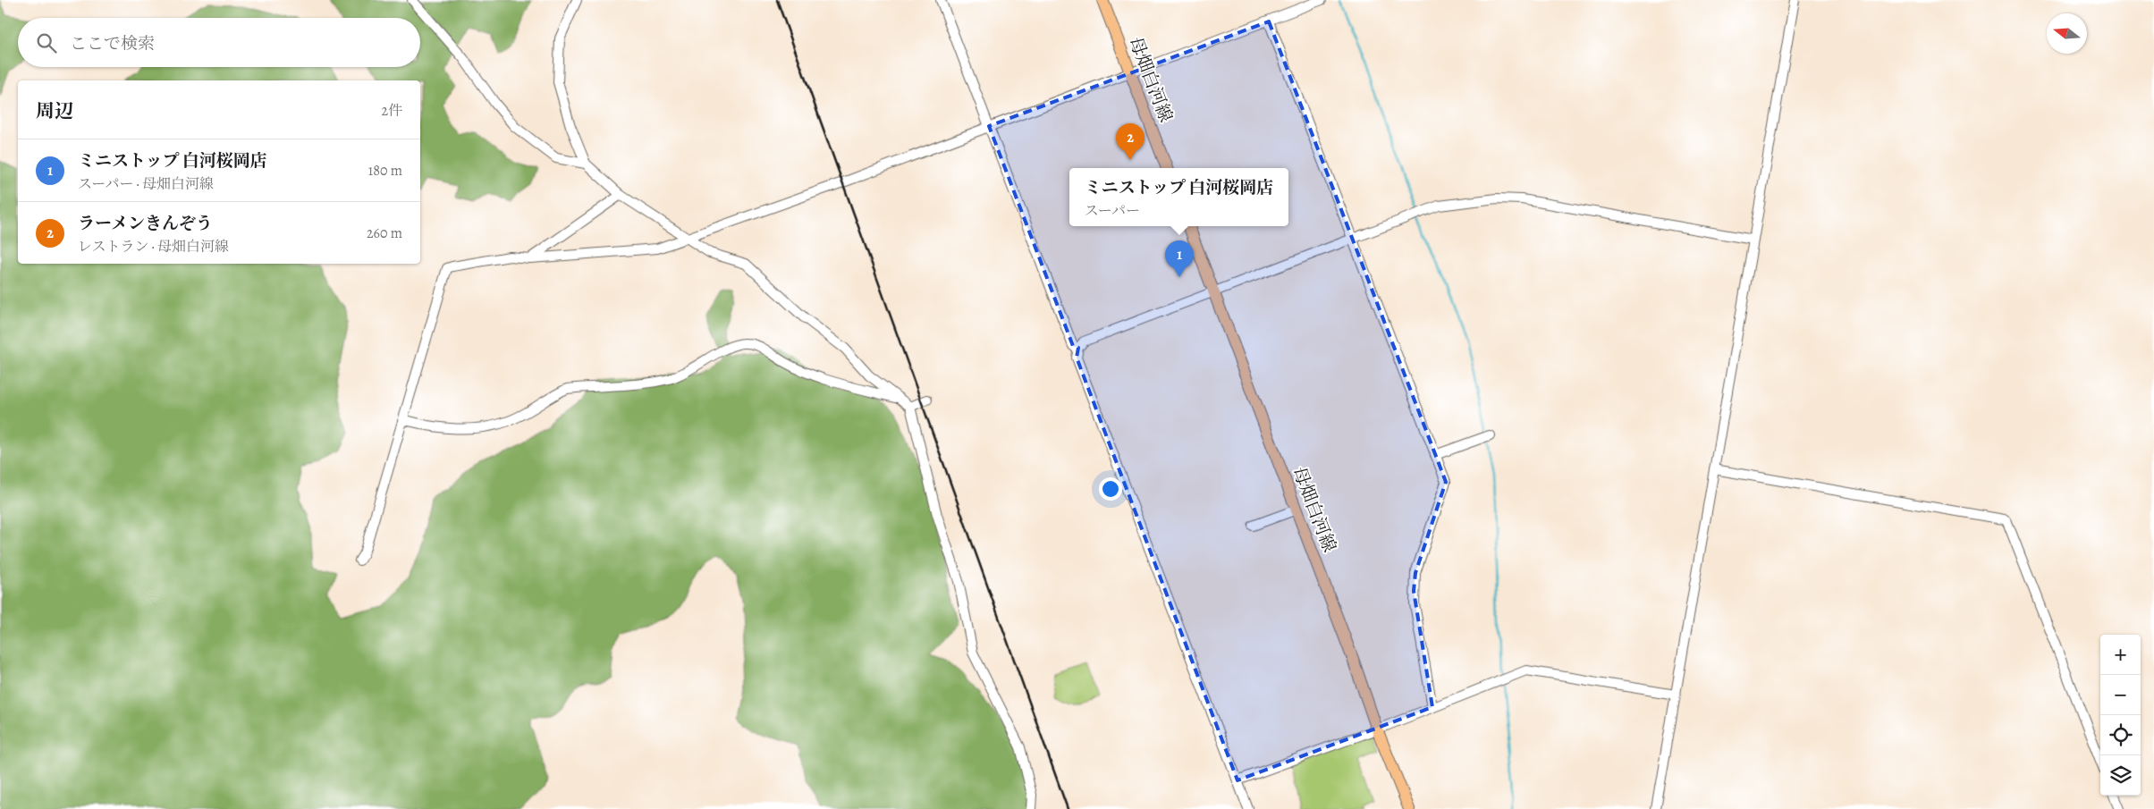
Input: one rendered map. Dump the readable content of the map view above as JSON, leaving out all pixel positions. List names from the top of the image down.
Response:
{
  "streets": {
    "main road": ["母畑白河線"]
  },
  "north": "left",
  "page": {
    "search": "ここで検索",
    "heading": ["周辺", "2件"],
    "pins": ["2", "1"],
    "list": [
      {
        "mark": "1",
        "name": "ミニストップ 白河桜岡店",
        "note": "スーパー · 母畑白河線",
        "value": "180 m"
      },
      {
        "mark": "2",
        "name": "ラーメンきんぞう",
        "note": "レストラン · 母畑白河線",
        "value": "260 m"
      }
    ],
    "popup": ["ミニストップ 白河桜岡店", "スーパー"],
    "map_buttons": ["+", "−"]
  }
}
